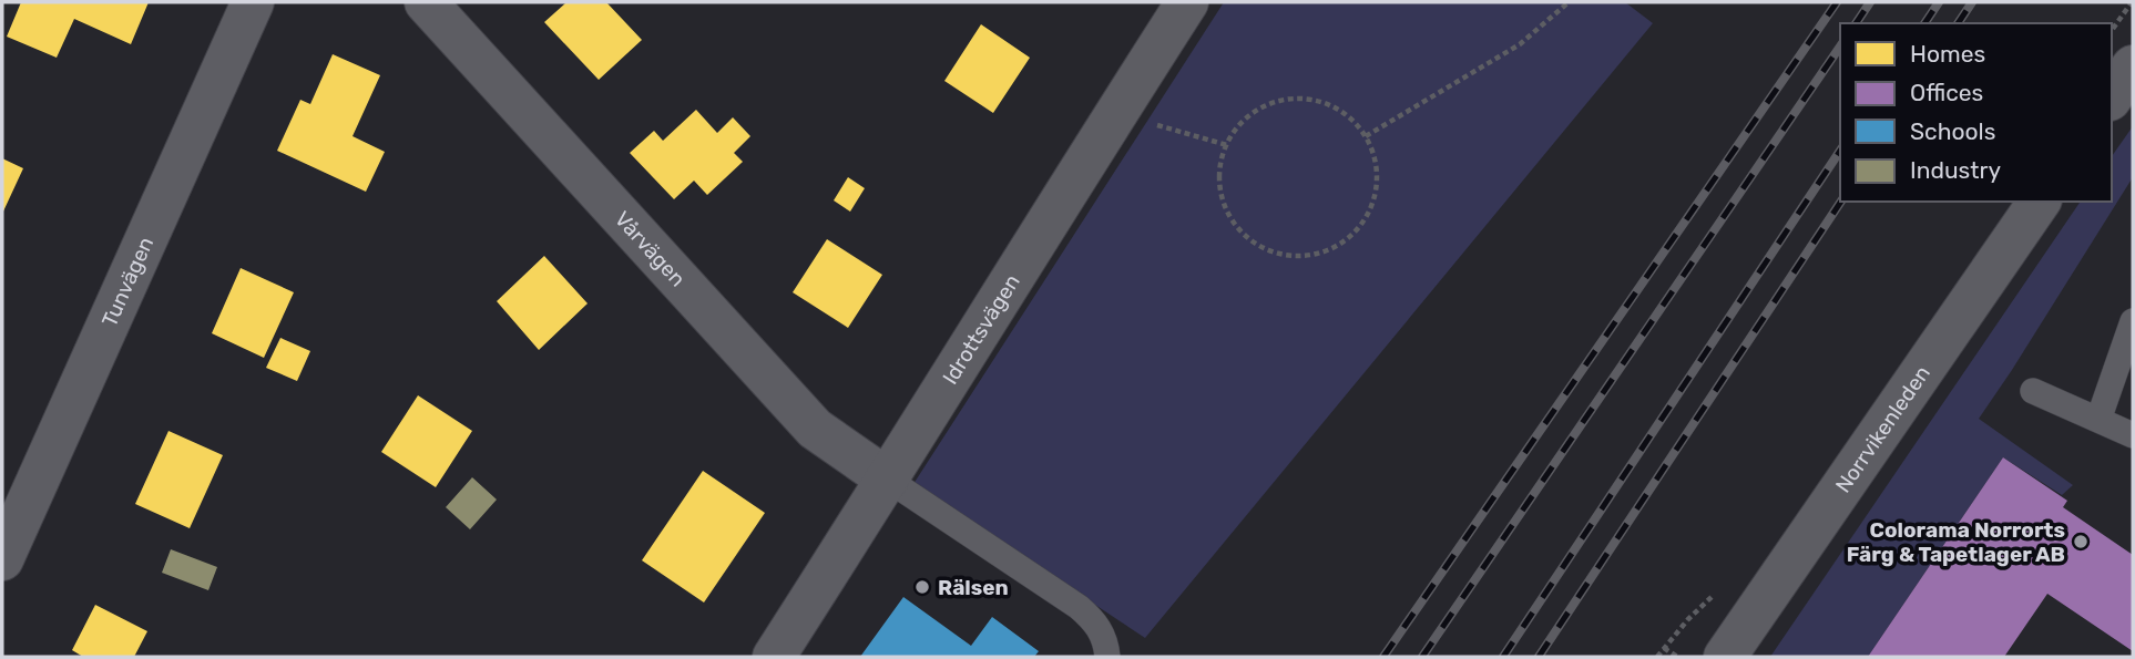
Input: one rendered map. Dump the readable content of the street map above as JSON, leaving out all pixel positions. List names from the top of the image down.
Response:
{
  "streets": {
    "street": [
      "Vårvägen",
      "Tunvägen",
      "Idrottsvägen",
      "Norrvikenleden"
    ]
  },
  "crossings": [
    ["Vårvägen", "Idrottsvägen"]
  ],
  "places": ["Colorama Norrorts Färg & Tapetlager AB", "Rälsen"],
  "legend": [
    "Homes",
    "Offices",
    "Schools",
    "Industry"
  ]
}
